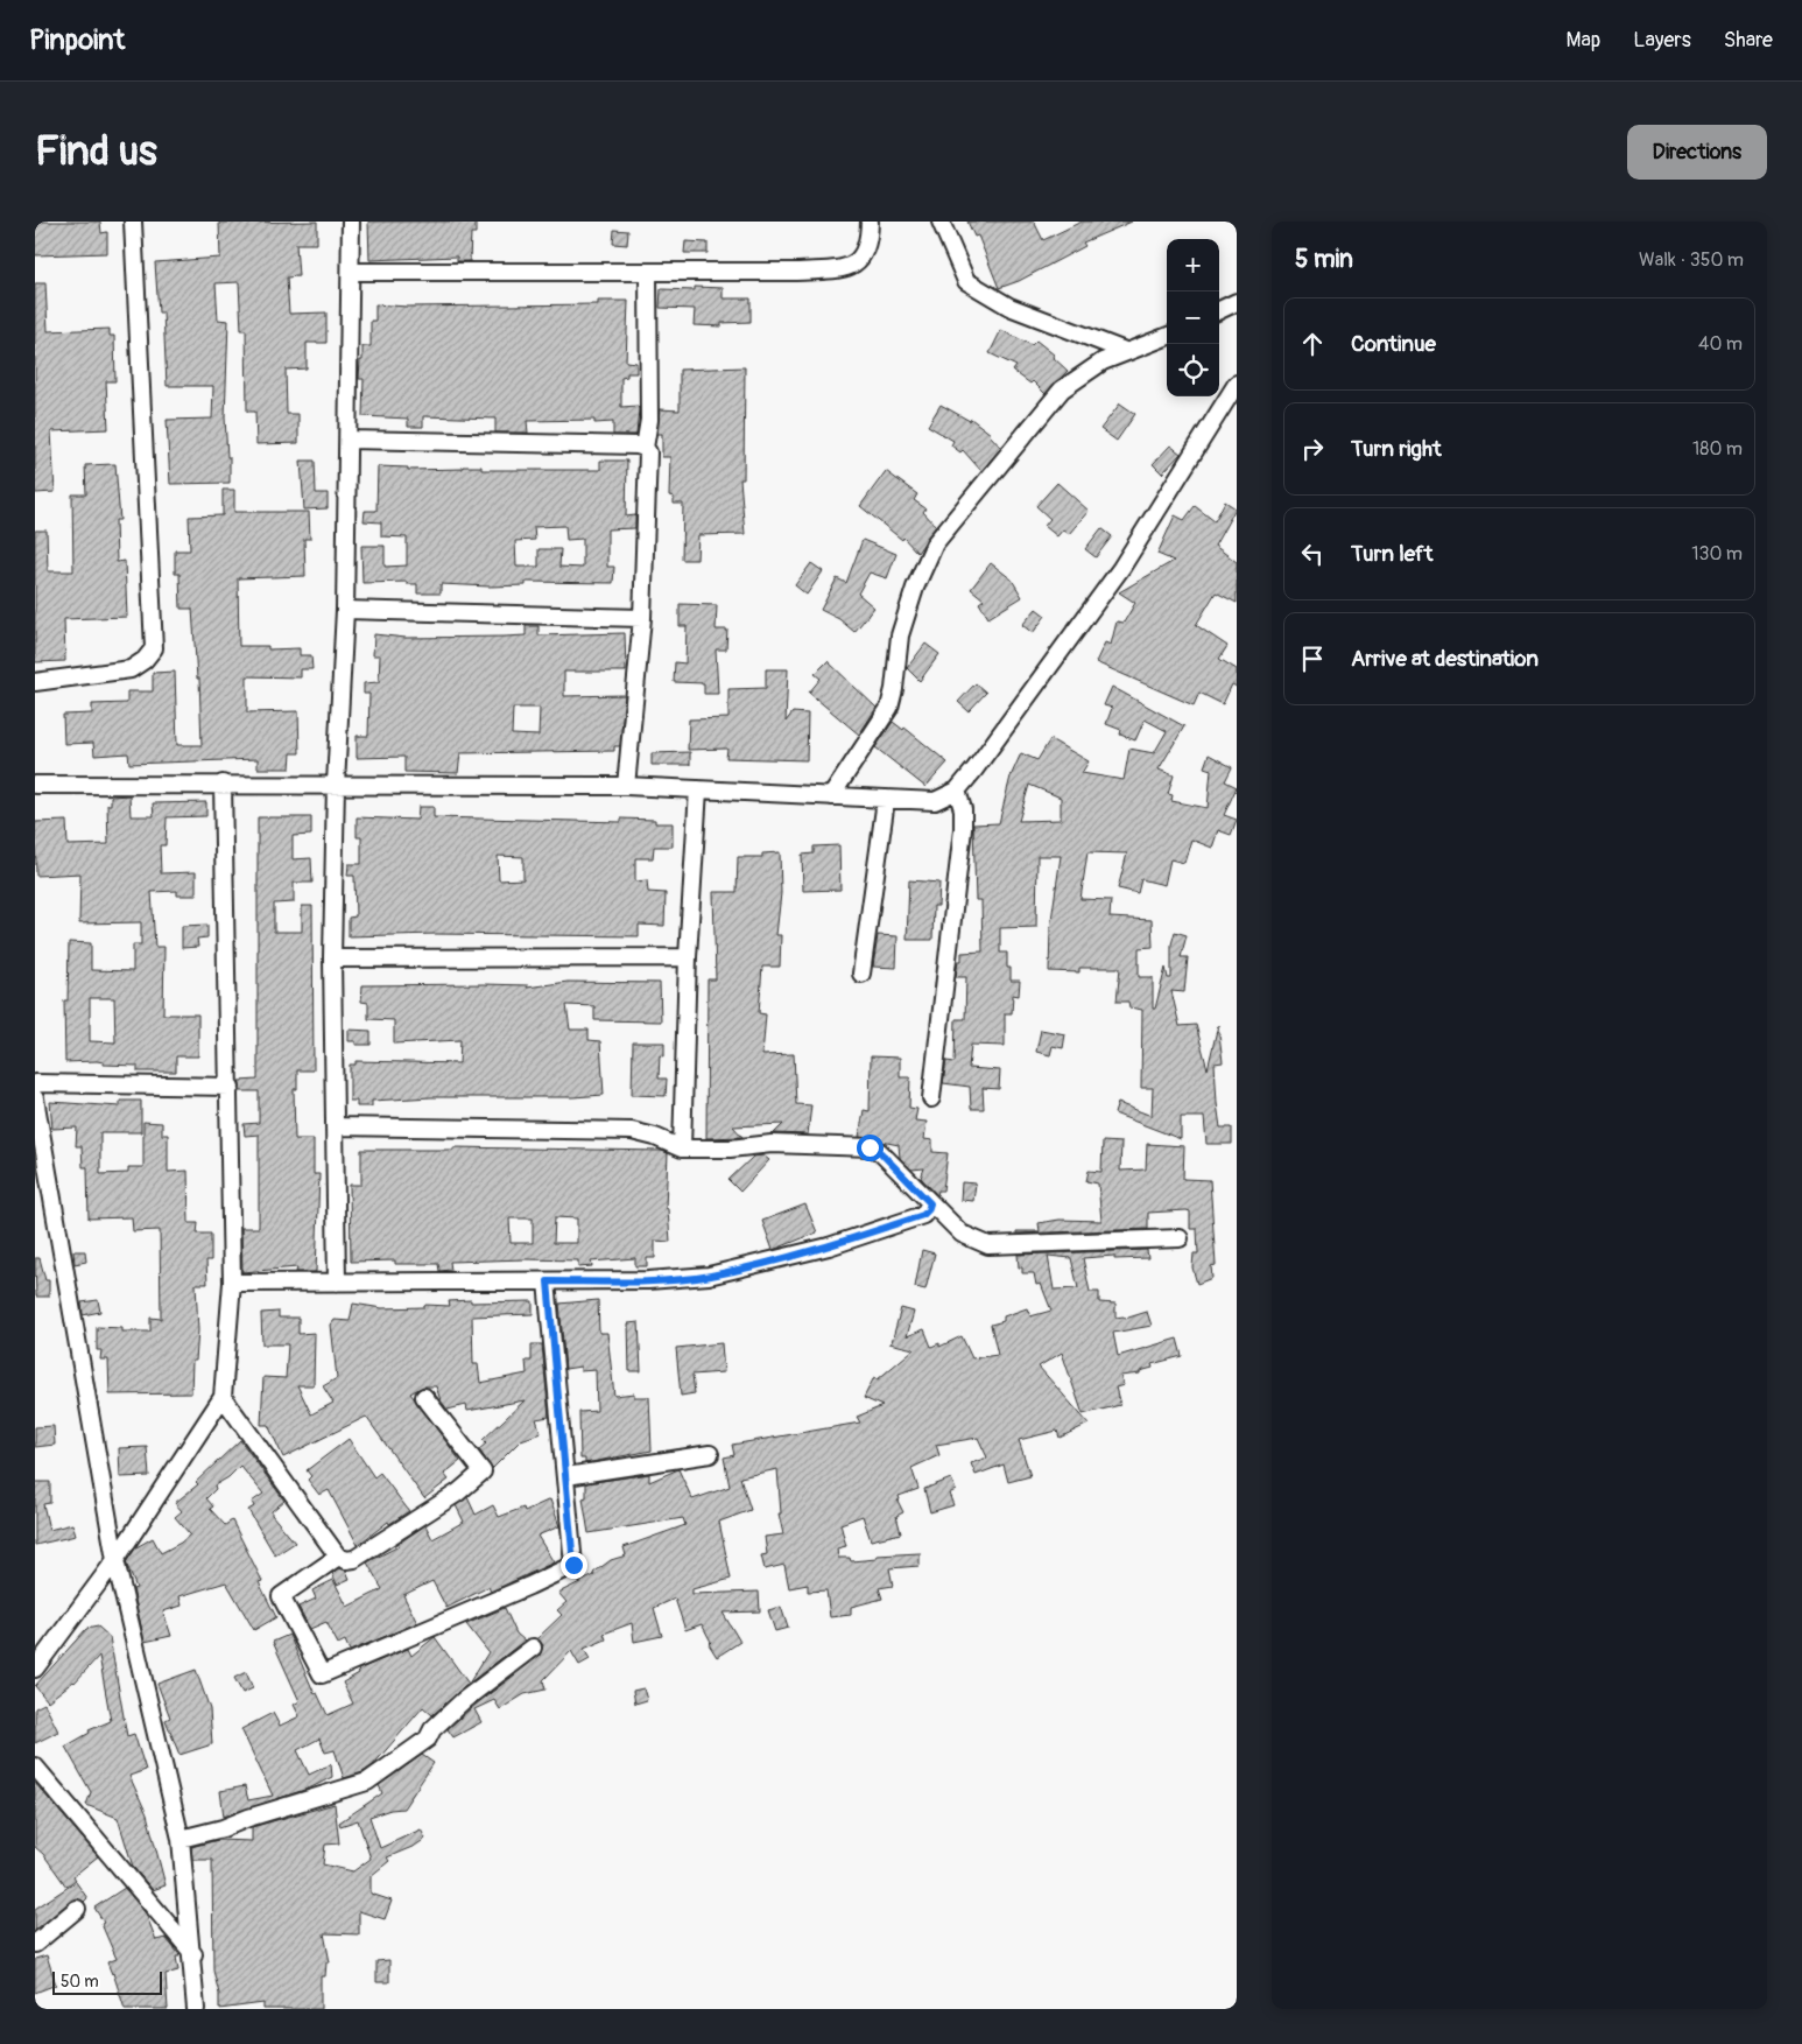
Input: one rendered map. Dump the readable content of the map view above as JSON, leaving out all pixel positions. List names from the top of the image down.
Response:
{
  "scale_bar": "50 m",
  "page": {
    "header": "Pinpoint",
    "nav": ["Map", "Layers", "Share"],
    "buttons": "Directions",
    "title": "Find us",
    "heading": ["5 min", "Walk · 350 m"],
    "map_buttons": ["+", "−"],
    "list": [
      ["Continue", "40 m"],
      ["Turn right", "180 m"],
      ["Turn left", "130 m"],
      "Arrive at destination"
    ],
    "scale": "50 m"
  }
}
